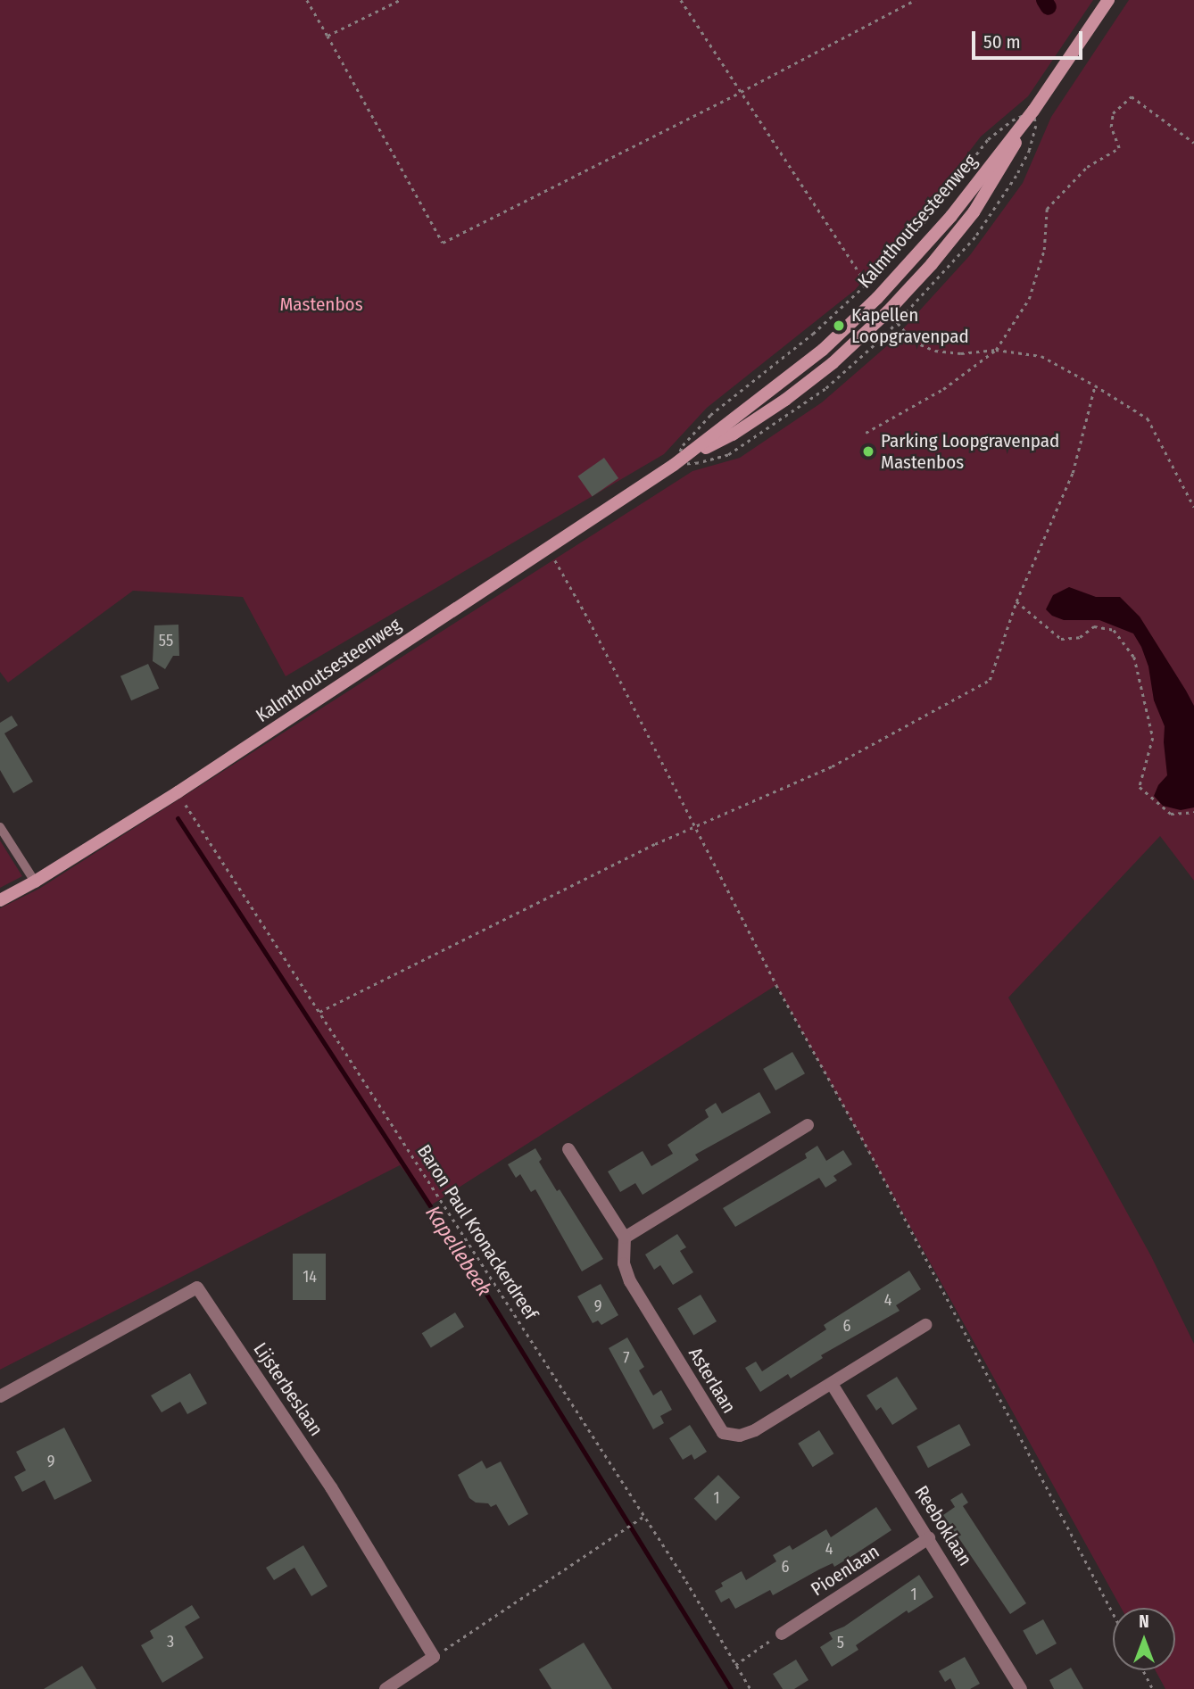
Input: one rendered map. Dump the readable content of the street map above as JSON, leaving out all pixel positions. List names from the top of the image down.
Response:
{
  "streets": {
    "main road": ["Kalmthoutsesteenweg"],
    "street": [
      "Asterlaan",
      "Lijsterbeslaan",
      "Reeboklaan",
      "Pioenlaan"
    ],
    "path": ["Baron Paul Kronackerdreef"]
  },
  "crossings": [
    ["Kalmthoutsesteenweg", "Baron Paul Kronackerdreef"],
    ["Asterlaan", "Reeboklaan"],
    ["Reeboklaan", "Pioenlaan"]
  ],
  "water": ["Kapellebeek"],
  "parks": ["Mastenbos"],
  "places": ["Kapellen Loopgravenpad", "Parking Loopgravenpad Mastenbos"],
  "house_numbers": [
    "55",
    "14",
    "4",
    "9",
    "6",
    "7",
    "9",
    "1",
    "4",
    "6",
    "1",
    "3",
    "5"
  ],
  "scale_bar": "50 m",
  "north": "top"
}
